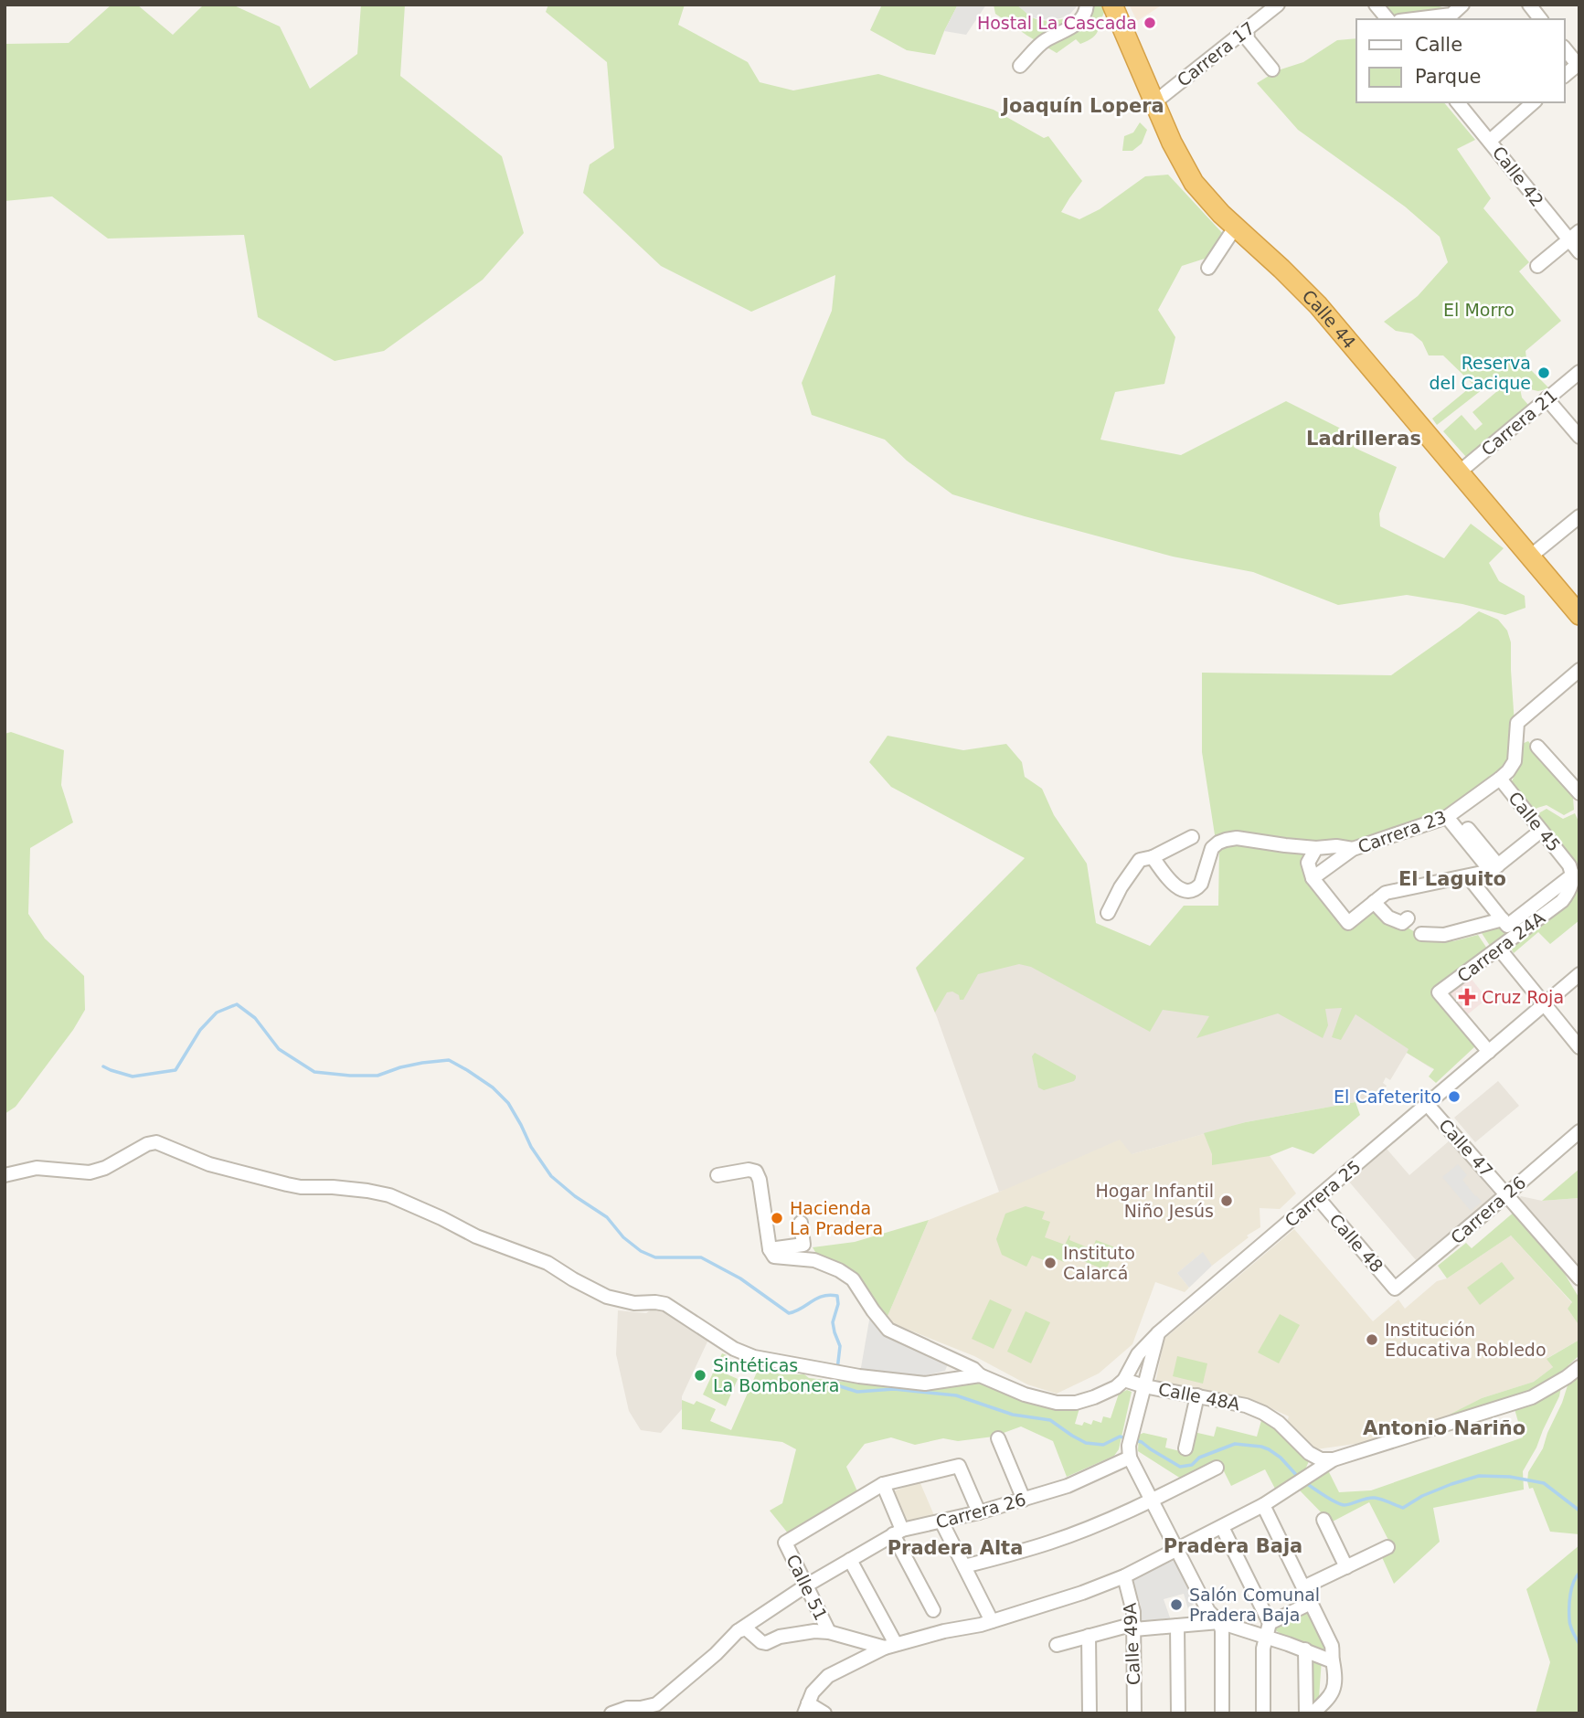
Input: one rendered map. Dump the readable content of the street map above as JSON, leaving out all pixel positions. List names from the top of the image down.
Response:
{
  "streets": {
    "highway": ["Calle 44"],
    "street": [
      "Carrera 17",
      "Calle 42",
      "Carrera 21",
      "Calle 45",
      "Carrera 23",
      "Carrera 24A",
      "Calle 47",
      "Carrera 25",
      "Carrera 26",
      "Calle 48",
      "Calle 48A",
      "Calle 51",
      "Calle 49A"
    ]
  },
  "crossings": [
    ["Carrera 17", "Calle 44"],
    ["Calle 44", "Carrera 21"],
    ["Calle 45", "Carrera 23"],
    ["Calle 45", "Carrera 24A"],
    ["Carrera 24A", "Carrera 25"],
    ["Calle 47", "Carrera 25"],
    ["Calle 47", "Carrera 26"],
    ["Carrera 25", "Calle 48"],
    ["Carrera 25", "Calle 48A"],
    ["Carrera 26", "Calle 48"],
    ["Carrera 26", "Calle 51"]
  ],
  "districts": [
    "Joaquín Lopera",
    "Ladrilleras",
    "El Laguito",
    "Antonio Nariño",
    "Pradera Baja",
    "Pradera Alta"
  ],
  "parks": ["El Morro"],
  "places": {
    "other": [
      "Hostal La Cascada",
      "Reserva del Cacique",
      "El Cafeterito",
      "Hogar Infantil Niño Jesús",
      "Hacienda La Pradera",
      "Instituto Calarcá",
      "Institución Educativa Robledo",
      "Sintéticas La Bombonera",
      "Salón Comunal Pradera Baja"
    ],
    "health": ["Cruz Roja"]
  },
  "legend": ["Calle", "Parque"]
}
